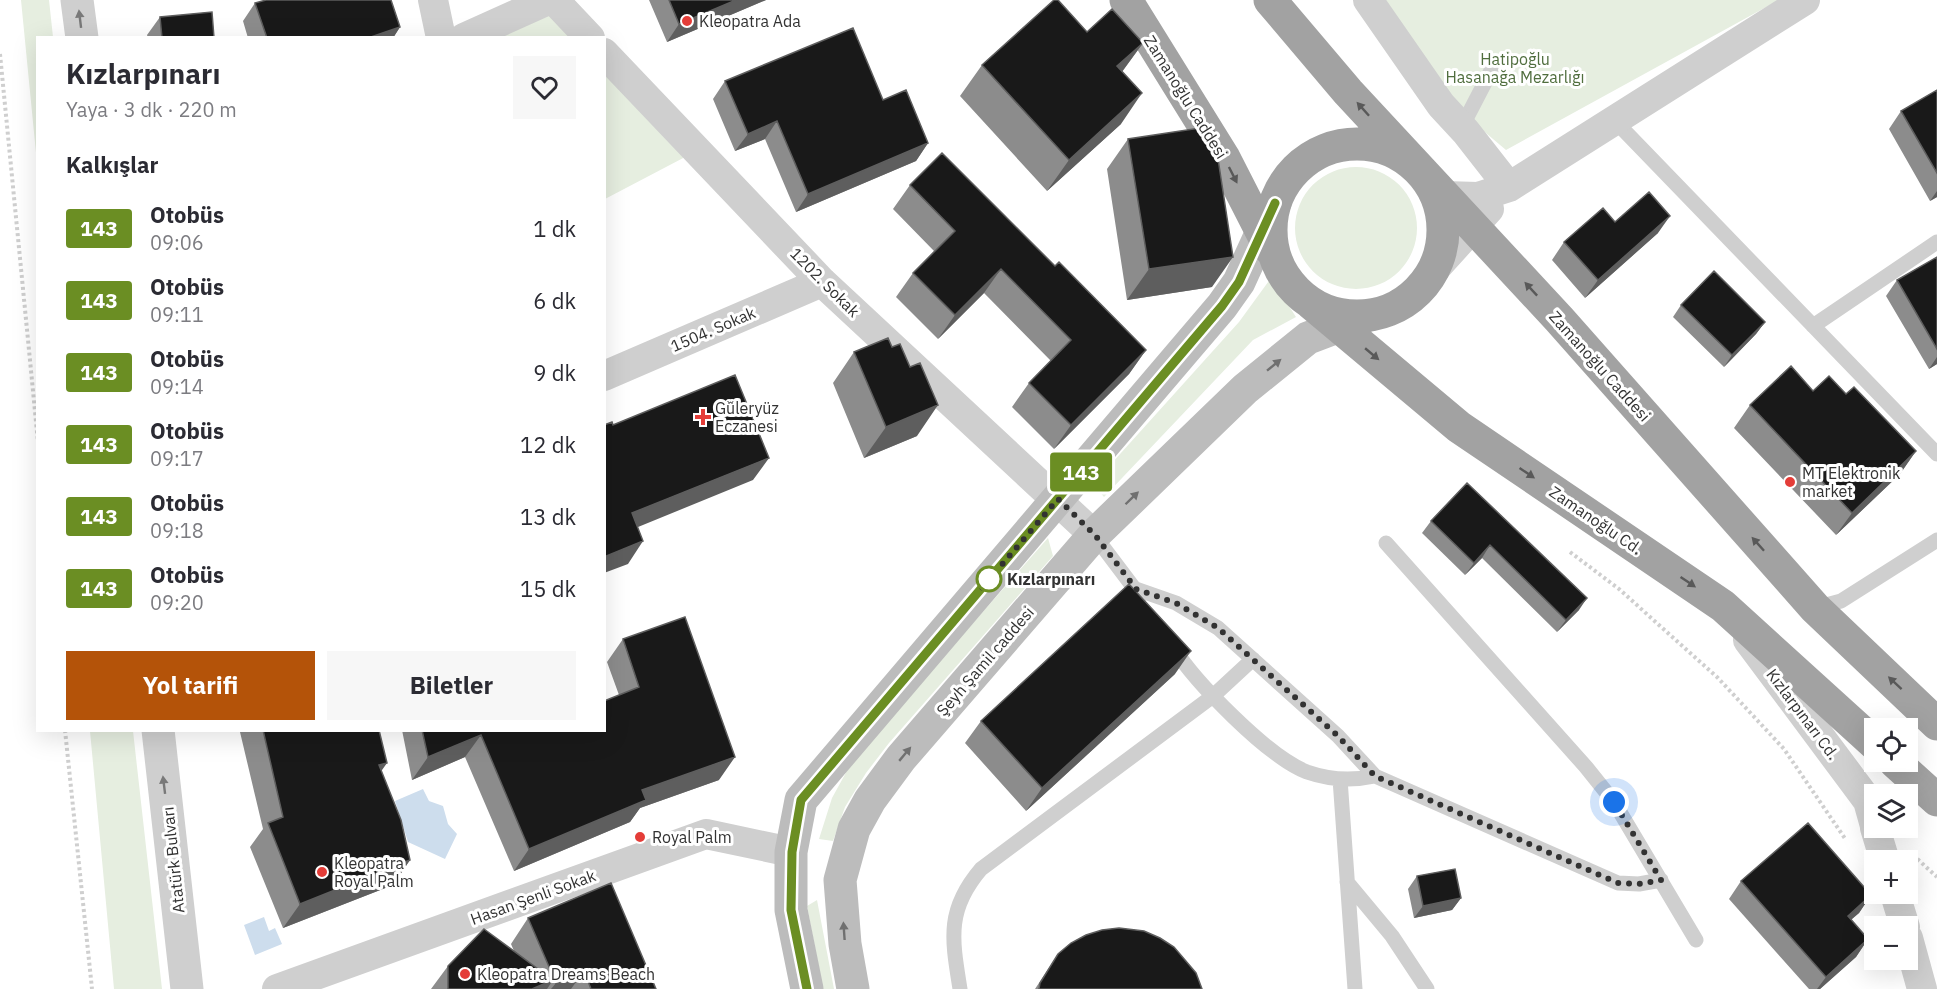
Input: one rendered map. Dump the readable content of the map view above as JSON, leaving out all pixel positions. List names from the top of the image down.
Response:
{
  "streets": {
    "highway": ["Zamanoğlu Caddesi", "Zamanoğlu Cd."],
    "main road": ["Şeyh Şamil caddesi"],
    "street": [
      "1202. Sokak",
      "1504. Sokak",
      "Kızlarpınarı Cd.",
      "Atatürk Bulvarı",
      "Hasan Şenli Sokak"
    ]
  },
  "crossings": [
    ["Zamanoğlu Caddesi", "Zamanoğlu Cd."],
    ["Zamanoğlu Caddesi", "Şeyh Şamil caddesi"],
    ["1202. Sokak", "1504. Sokak"],
    ["1202. Sokak", "Şeyh Şamil caddesi"],
    ["Zamanoğlu Cd.", "Şeyh Şamil caddesi"],
    ["Zamanoğlu Cd.", "Kızlarpınarı Cd."]
  ],
  "one_way": ["Zamanoğlu Cd.", "Atatürk Bulvarı"],
  "parks": ["Hatipoğlu Hasanağa Mezarlığı"],
  "places": {
    "other": [
      "Kleopatra Ada",
      "MT Elektronik market",
      "Kızlarpınarı",
      "Royal Palm",
      "Kleopatra Royal Palm",
      "Kleopatra Dreams Beach"
    ],
    "health": ["Güleryüz Eczanesi"]
  },
  "lines": ["bus line 143"],
  "page": {
    "on_map": "143",
    "heading": [
      ["Kızlarpınarı", "Yaya · 3 dk · 220 m"],
      "Kalkışlar"
    ],
    "list": [
      {
        "mark": "143",
        "name": "Otobüs",
        "note": "09:06",
        "value": "1 dk"
      },
      {
        "mark": "143",
        "name": "Otobüs",
        "note": "09:11",
        "value": "6 dk"
      },
      {
        "mark": "143",
        "name": "Otobüs",
        "note": "09:14",
        "value": "9 dk"
      },
      {
        "mark": "143",
        "name": "Otobüs",
        "note": "09:17",
        "value": "12 dk"
      },
      {
        "mark": "143",
        "name": "Otobüs",
        "note": "09:18",
        "value": "13 dk"
      },
      {
        "mark": "143",
        "name": "Otobüs",
        "note": "09:20",
        "value": "15 dk"
      }
    ],
    "buttons": ["Yol tarifi", "Biletler"],
    "map_buttons": ["+", "−"]
  }
}
